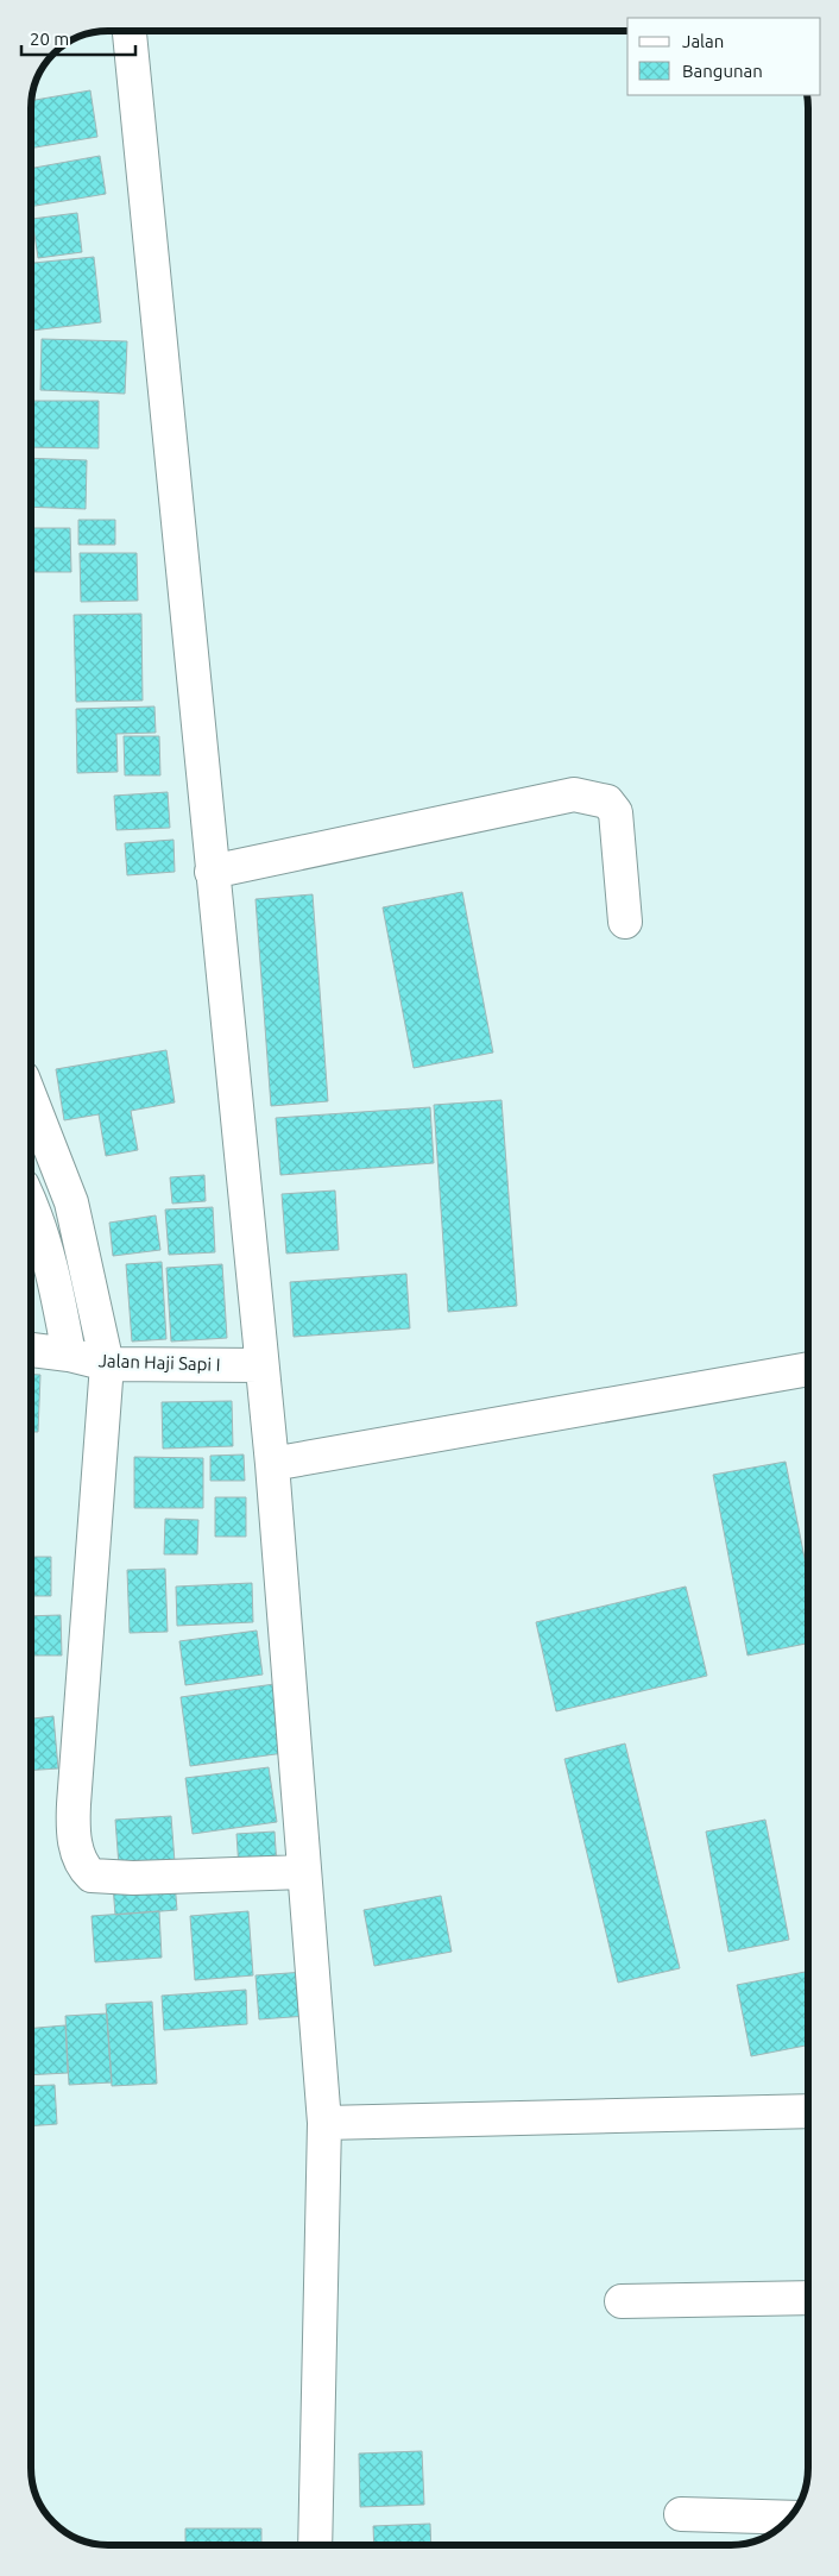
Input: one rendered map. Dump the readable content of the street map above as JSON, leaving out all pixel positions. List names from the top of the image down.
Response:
{
  "streets": {
    "street": ["Jalan Haji Sapi I"]
  },
  "legend": ["Jalan", "Bangunan"],
  "scale_bar": "20 m"
}
